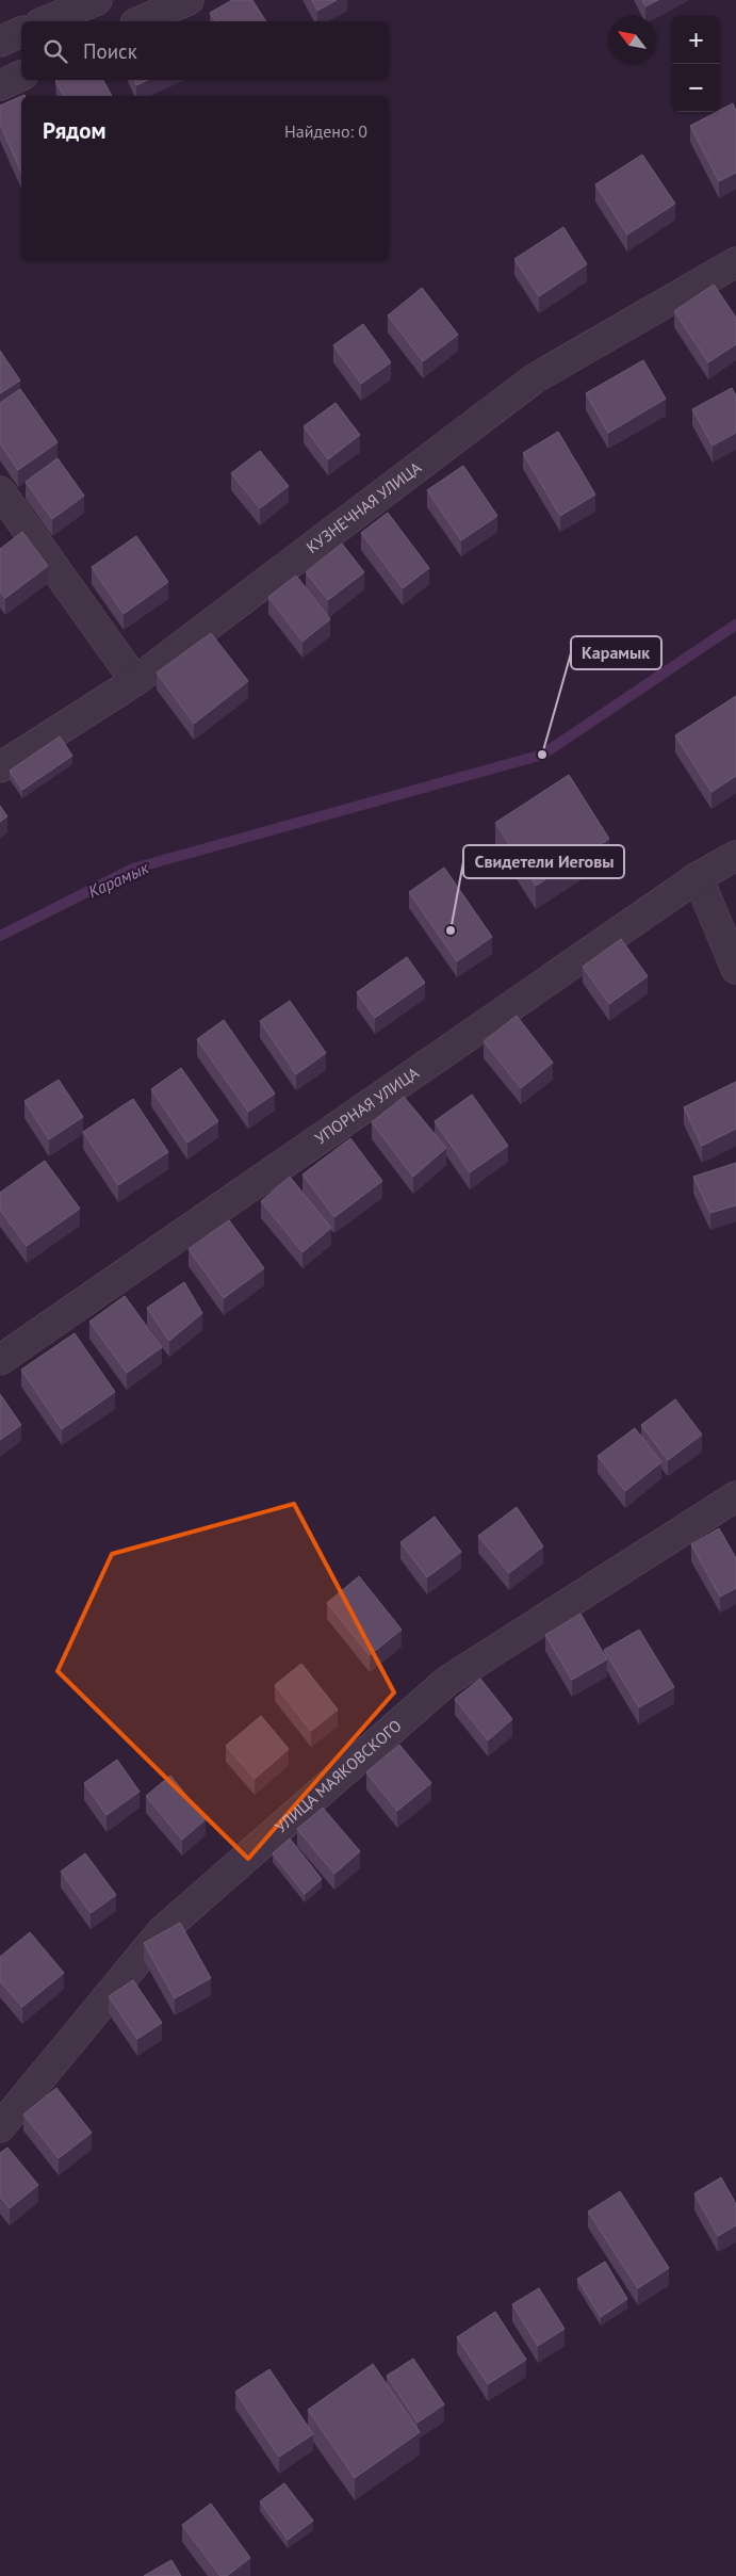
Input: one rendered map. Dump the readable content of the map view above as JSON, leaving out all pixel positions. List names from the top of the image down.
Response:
{
  "streets": {
    "street": ["КУЗНЕЧНАЯ УЛИЦА", "УПОРНАЯ УЛИЦА", "УЛИЦА МАЯКОВСКОГО"]
  },
  "water": ["Карамык"],
  "places": ["Карамык", "Свидетели Иеговы"],
  "north": "top left",
  "page": {
    "map_buttons": ["+", "−"],
    "search": "Поиск",
    "heading": ["Рядом", "Найдено: 0"]
  }
}
